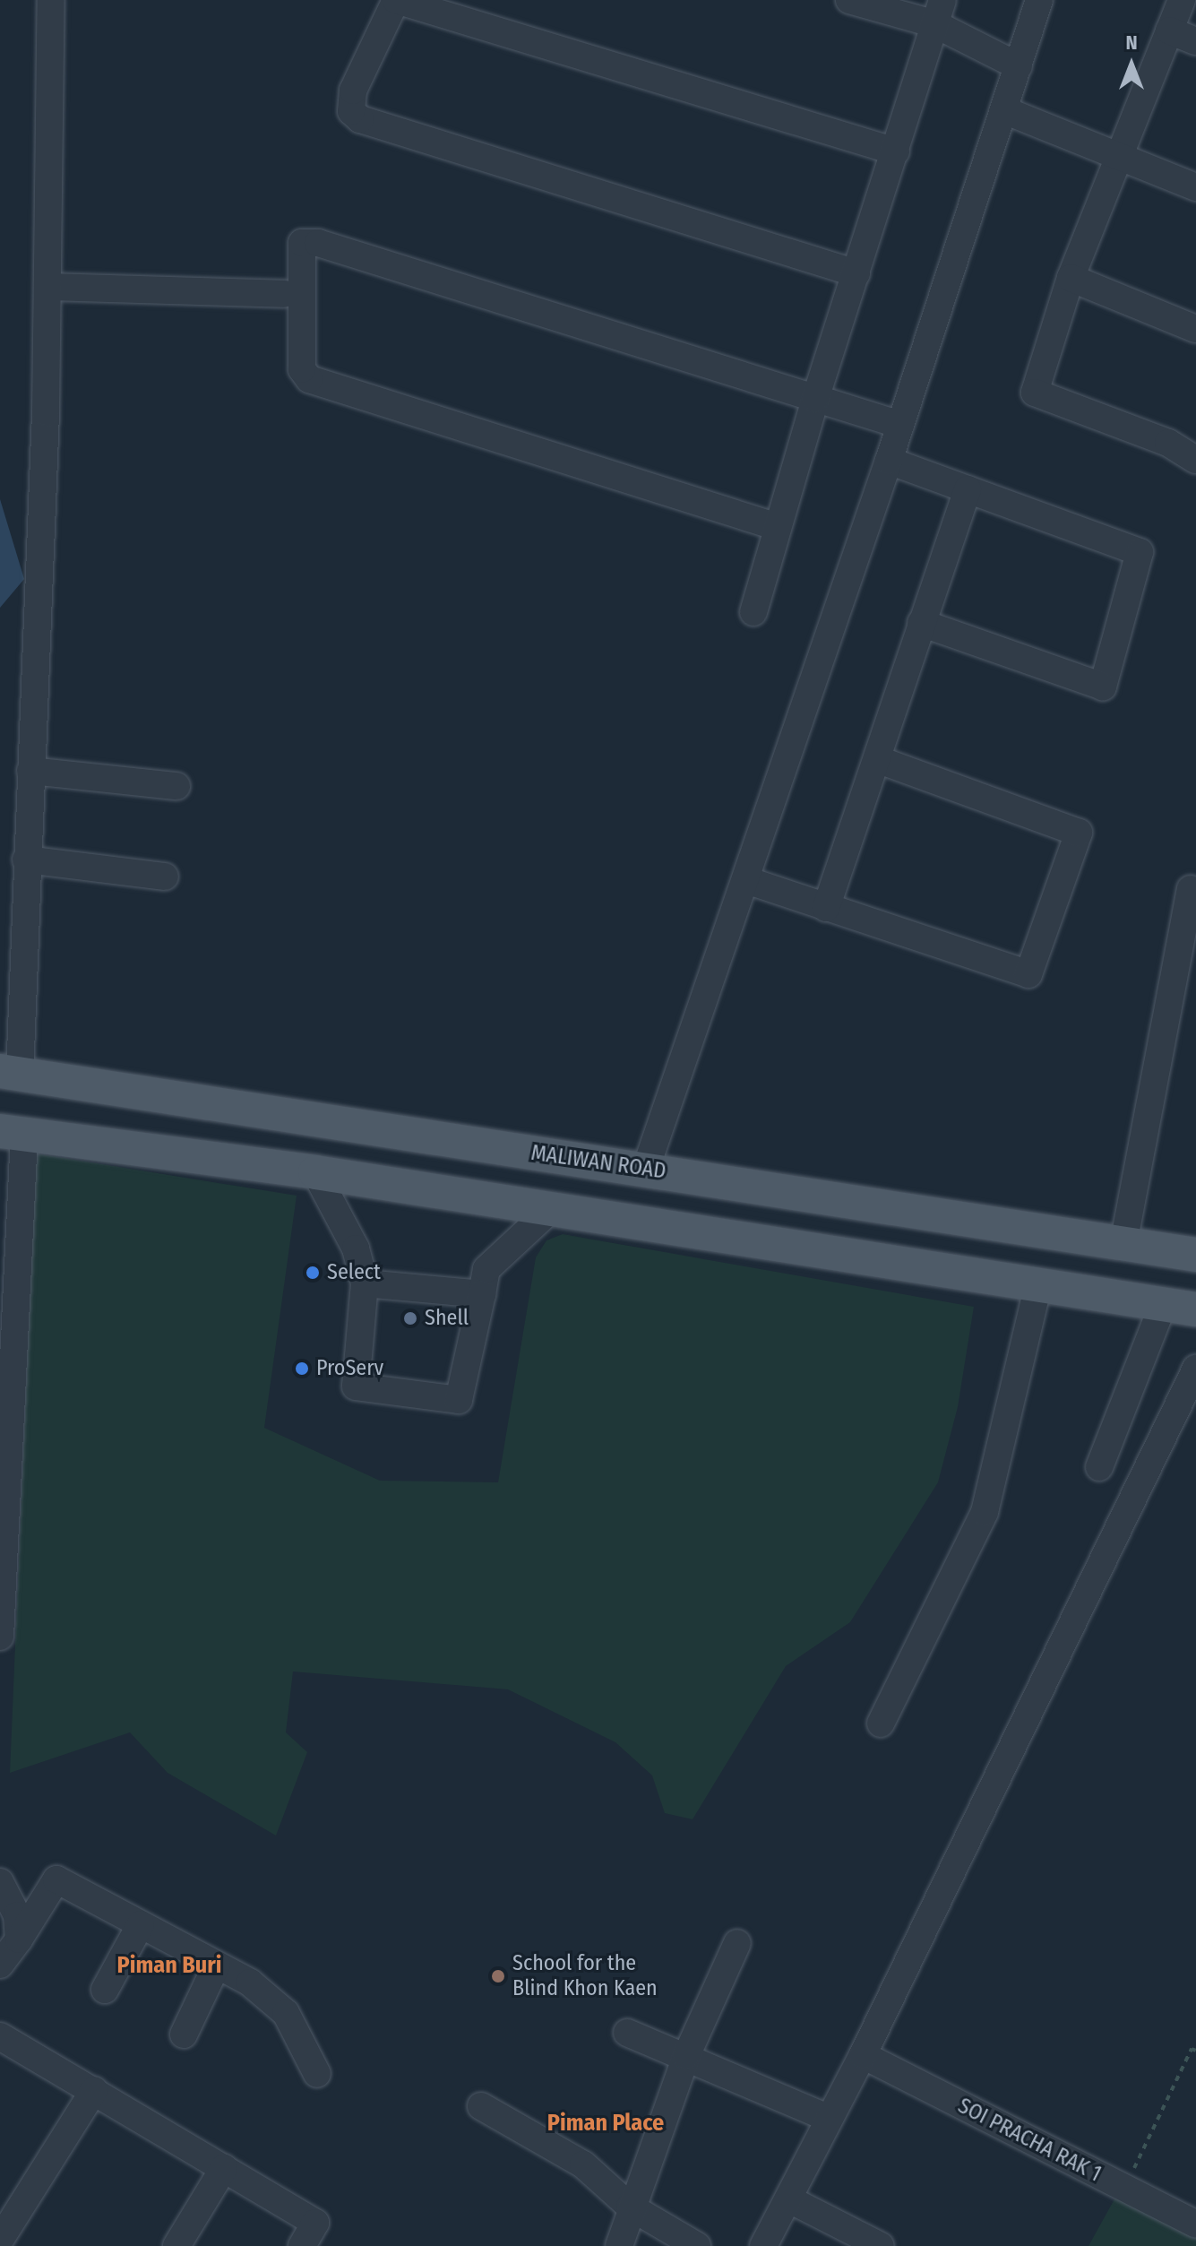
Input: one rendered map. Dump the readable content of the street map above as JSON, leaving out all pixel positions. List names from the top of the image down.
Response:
{
  "streets": {
    "main road": ["MALIWAN ROAD"],
    "street": ["SOI PRACHA RAK 1"]
  },
  "districts": ["Piman Buri", "Piman Place"],
  "places": [
    "Select",
    "Shell",
    "ProServ",
    "School for the Blind Khon Kaen"
  ],
  "north": "top"
}
